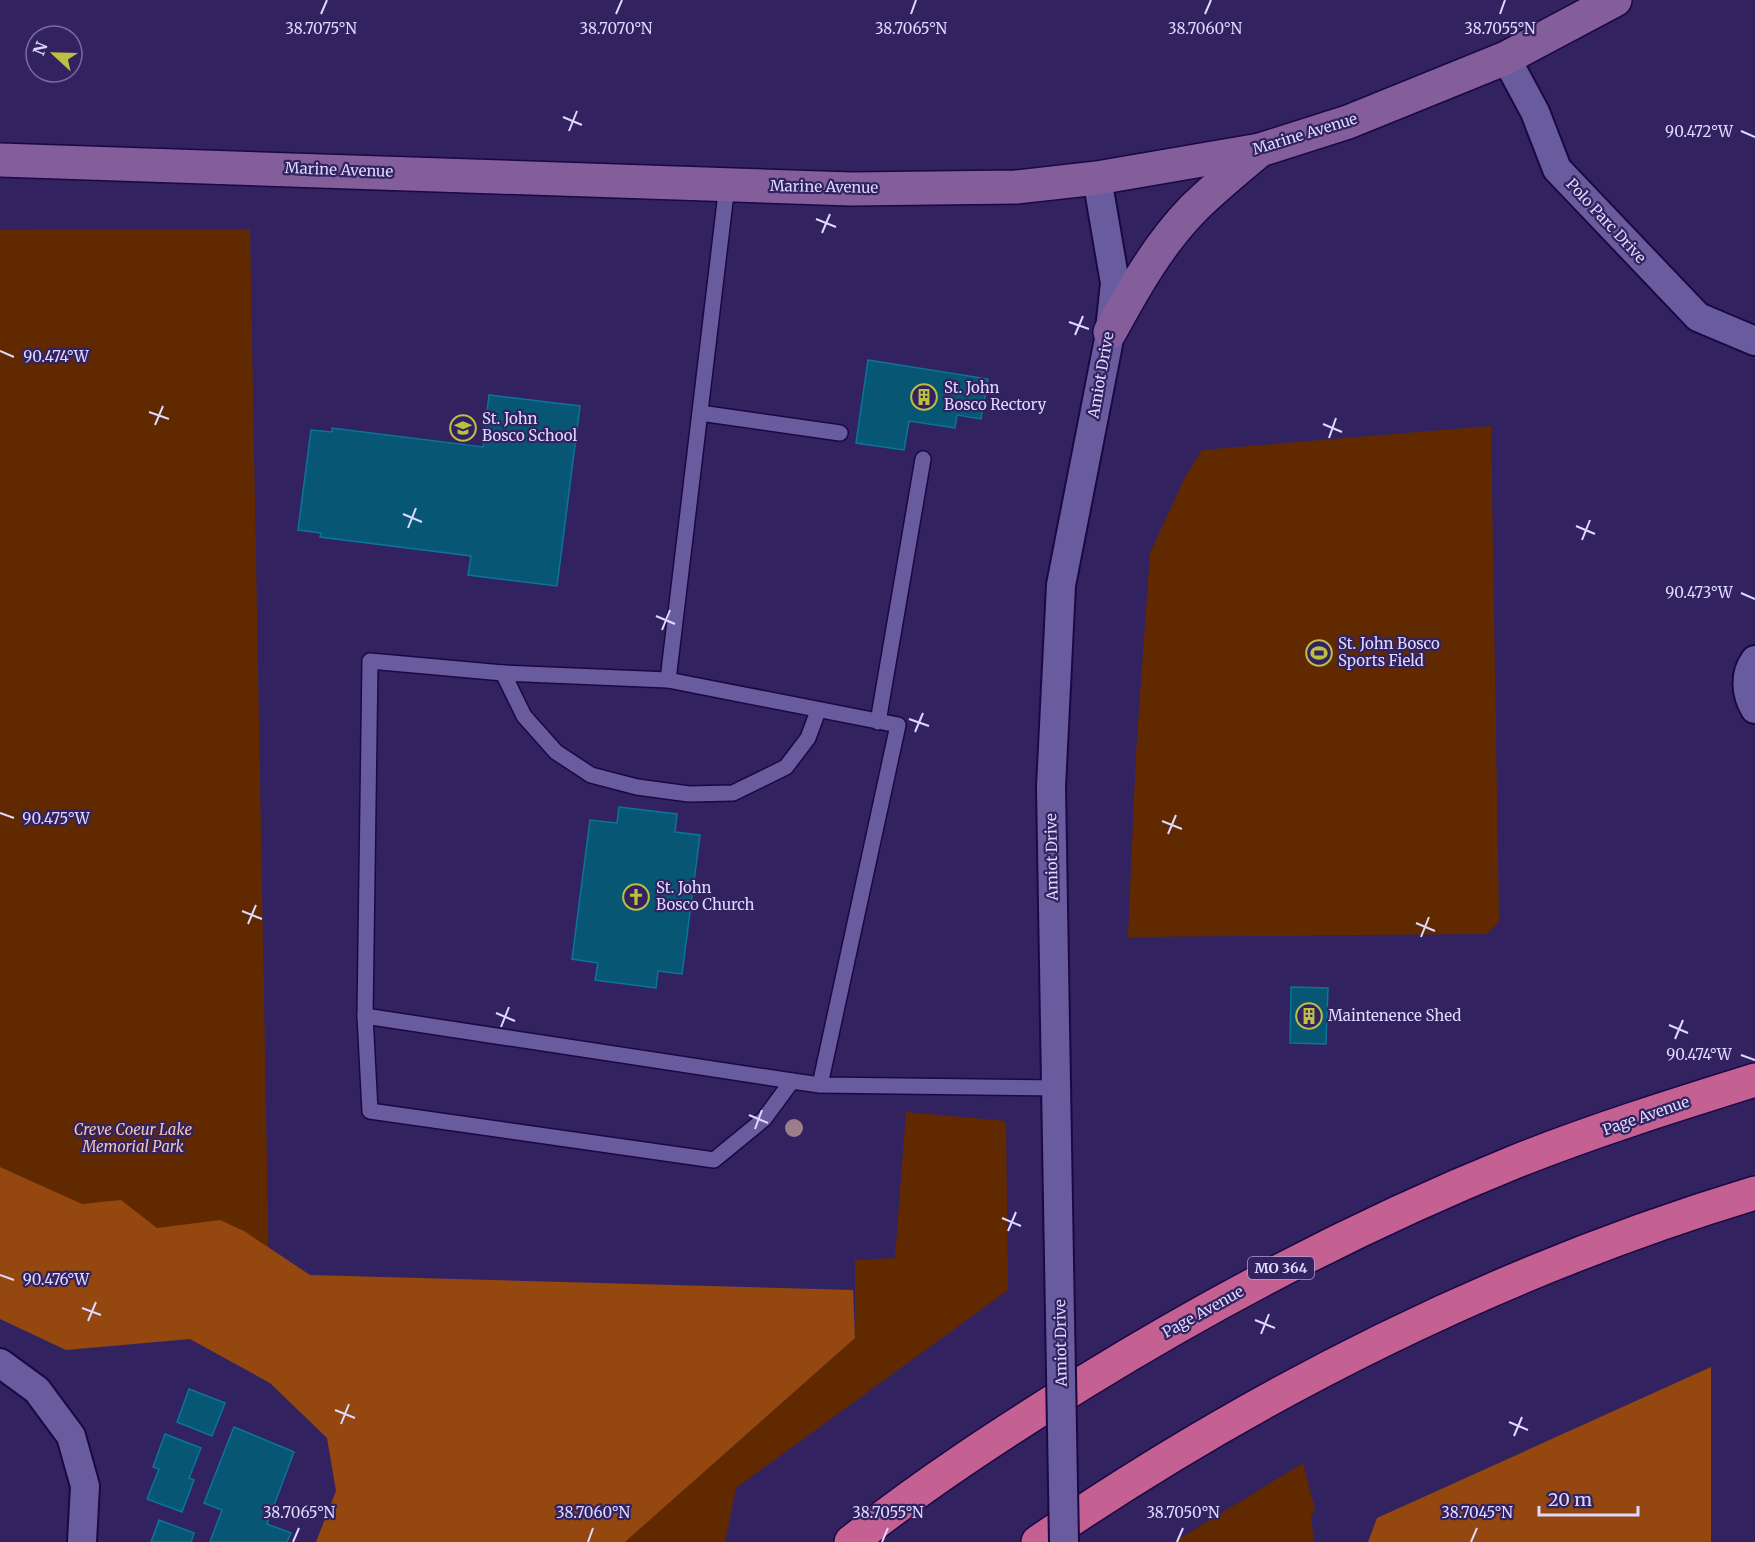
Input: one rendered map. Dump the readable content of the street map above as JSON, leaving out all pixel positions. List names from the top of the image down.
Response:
{
  "streets": {
    "highway": ["Page Avenue", "MO 364"],
    "main road": ["Marine Avenue"],
    "street": ["Polo Parc Drive", "Amiot Drive"]
  },
  "crossings": [
    ["Marine Avenue", "Polo Parc Drive"],
    ["Marine Avenue", "Amiot Drive"]
  ],
  "parks": ["Creve Coeur Lake Memorial Park"],
  "places": {
    "building": ["St. John Bosco Rectory", "Maintenence Shed"],
    "school or university": ["St. John Bosco School"],
    "sports": ["St. John Bosco Sports Field"],
    "church": ["St. John Bosco Church"]
  },
  "scale_bar": "20 m",
  "north": "left",
  "coordinates": [
    "38.7075°N",
    "38.7070°N",
    "38.7065°N",
    "38.7060°N",
    "38.7055°N",
    "90.472°W",
    "90.474°W",
    "90.473°W",
    "90.475°W",
    "90.476°W",
    "38.7050°N",
    "38.7045°N"
  ]
}
